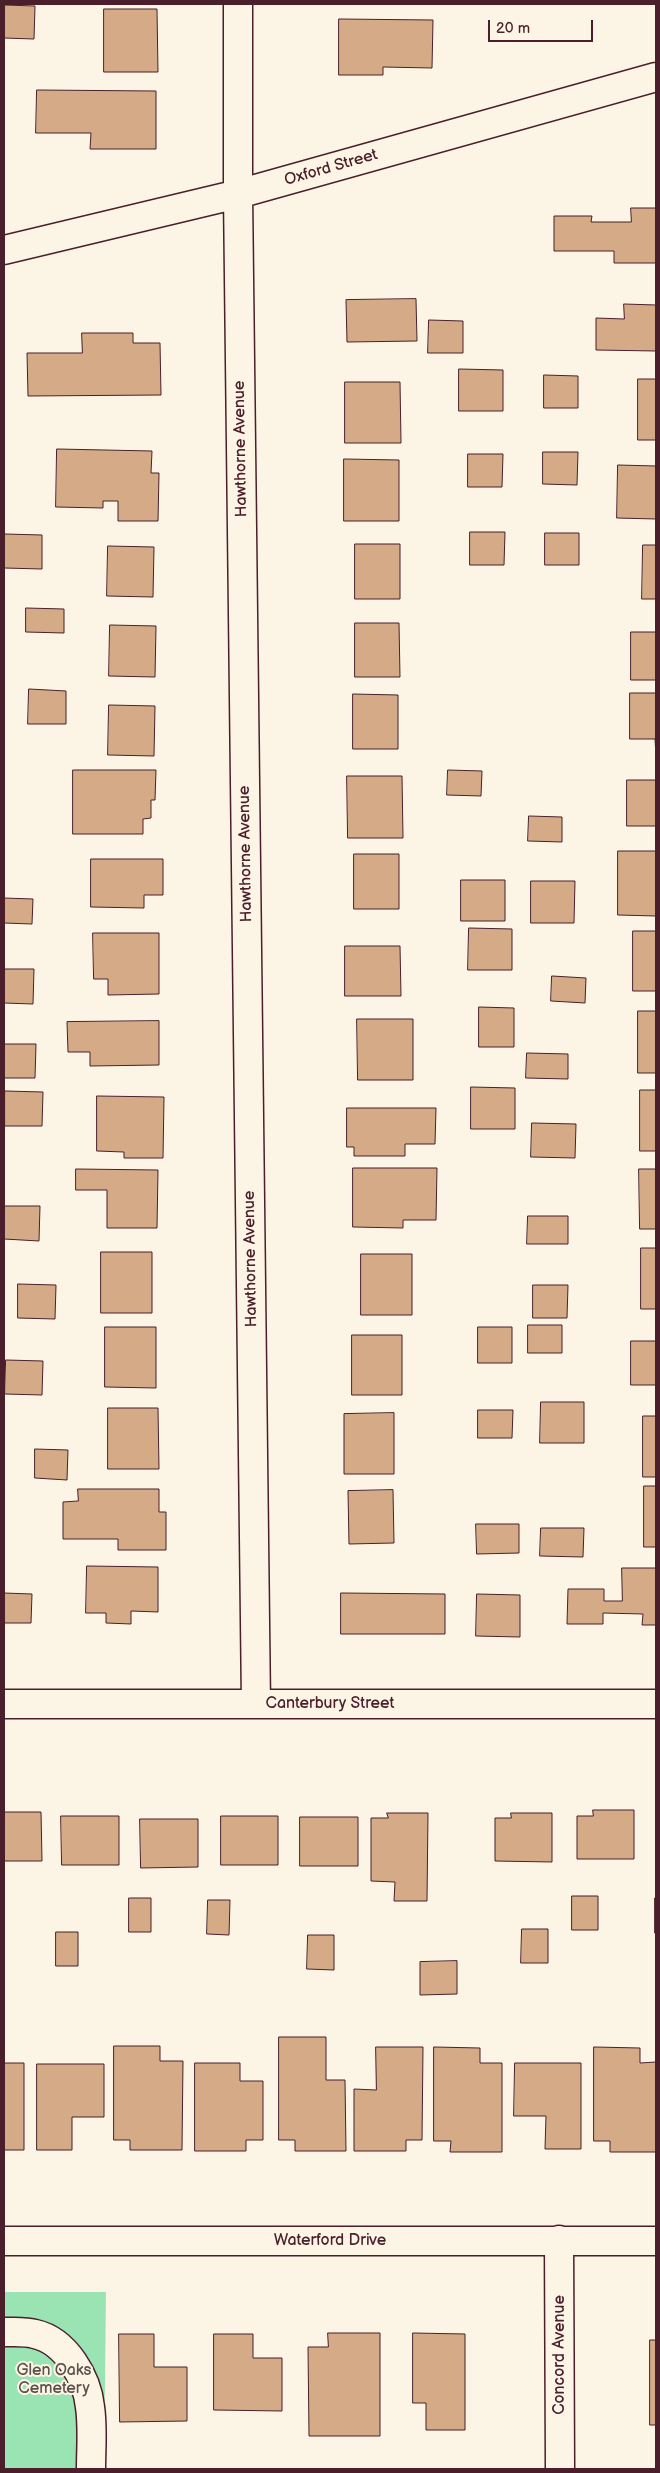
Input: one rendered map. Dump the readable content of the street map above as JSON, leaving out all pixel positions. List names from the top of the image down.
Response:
{
  "streets": {
    "street": [
      "Oxford Street",
      "Hawthorne Avenue",
      "Canterbury Street",
      "Waterford Drive",
      "Concord Avenue"
    ]
  },
  "crossings": [
    ["Oxford Street", "Hawthorne Avenue"],
    ["Hawthorne Avenue", "Canterbury Street"],
    ["Waterford Drive", "Concord Avenue"]
  ],
  "parks": ["Glen Oaks Cemetery"],
  "scale_bar": "20 m"
}
